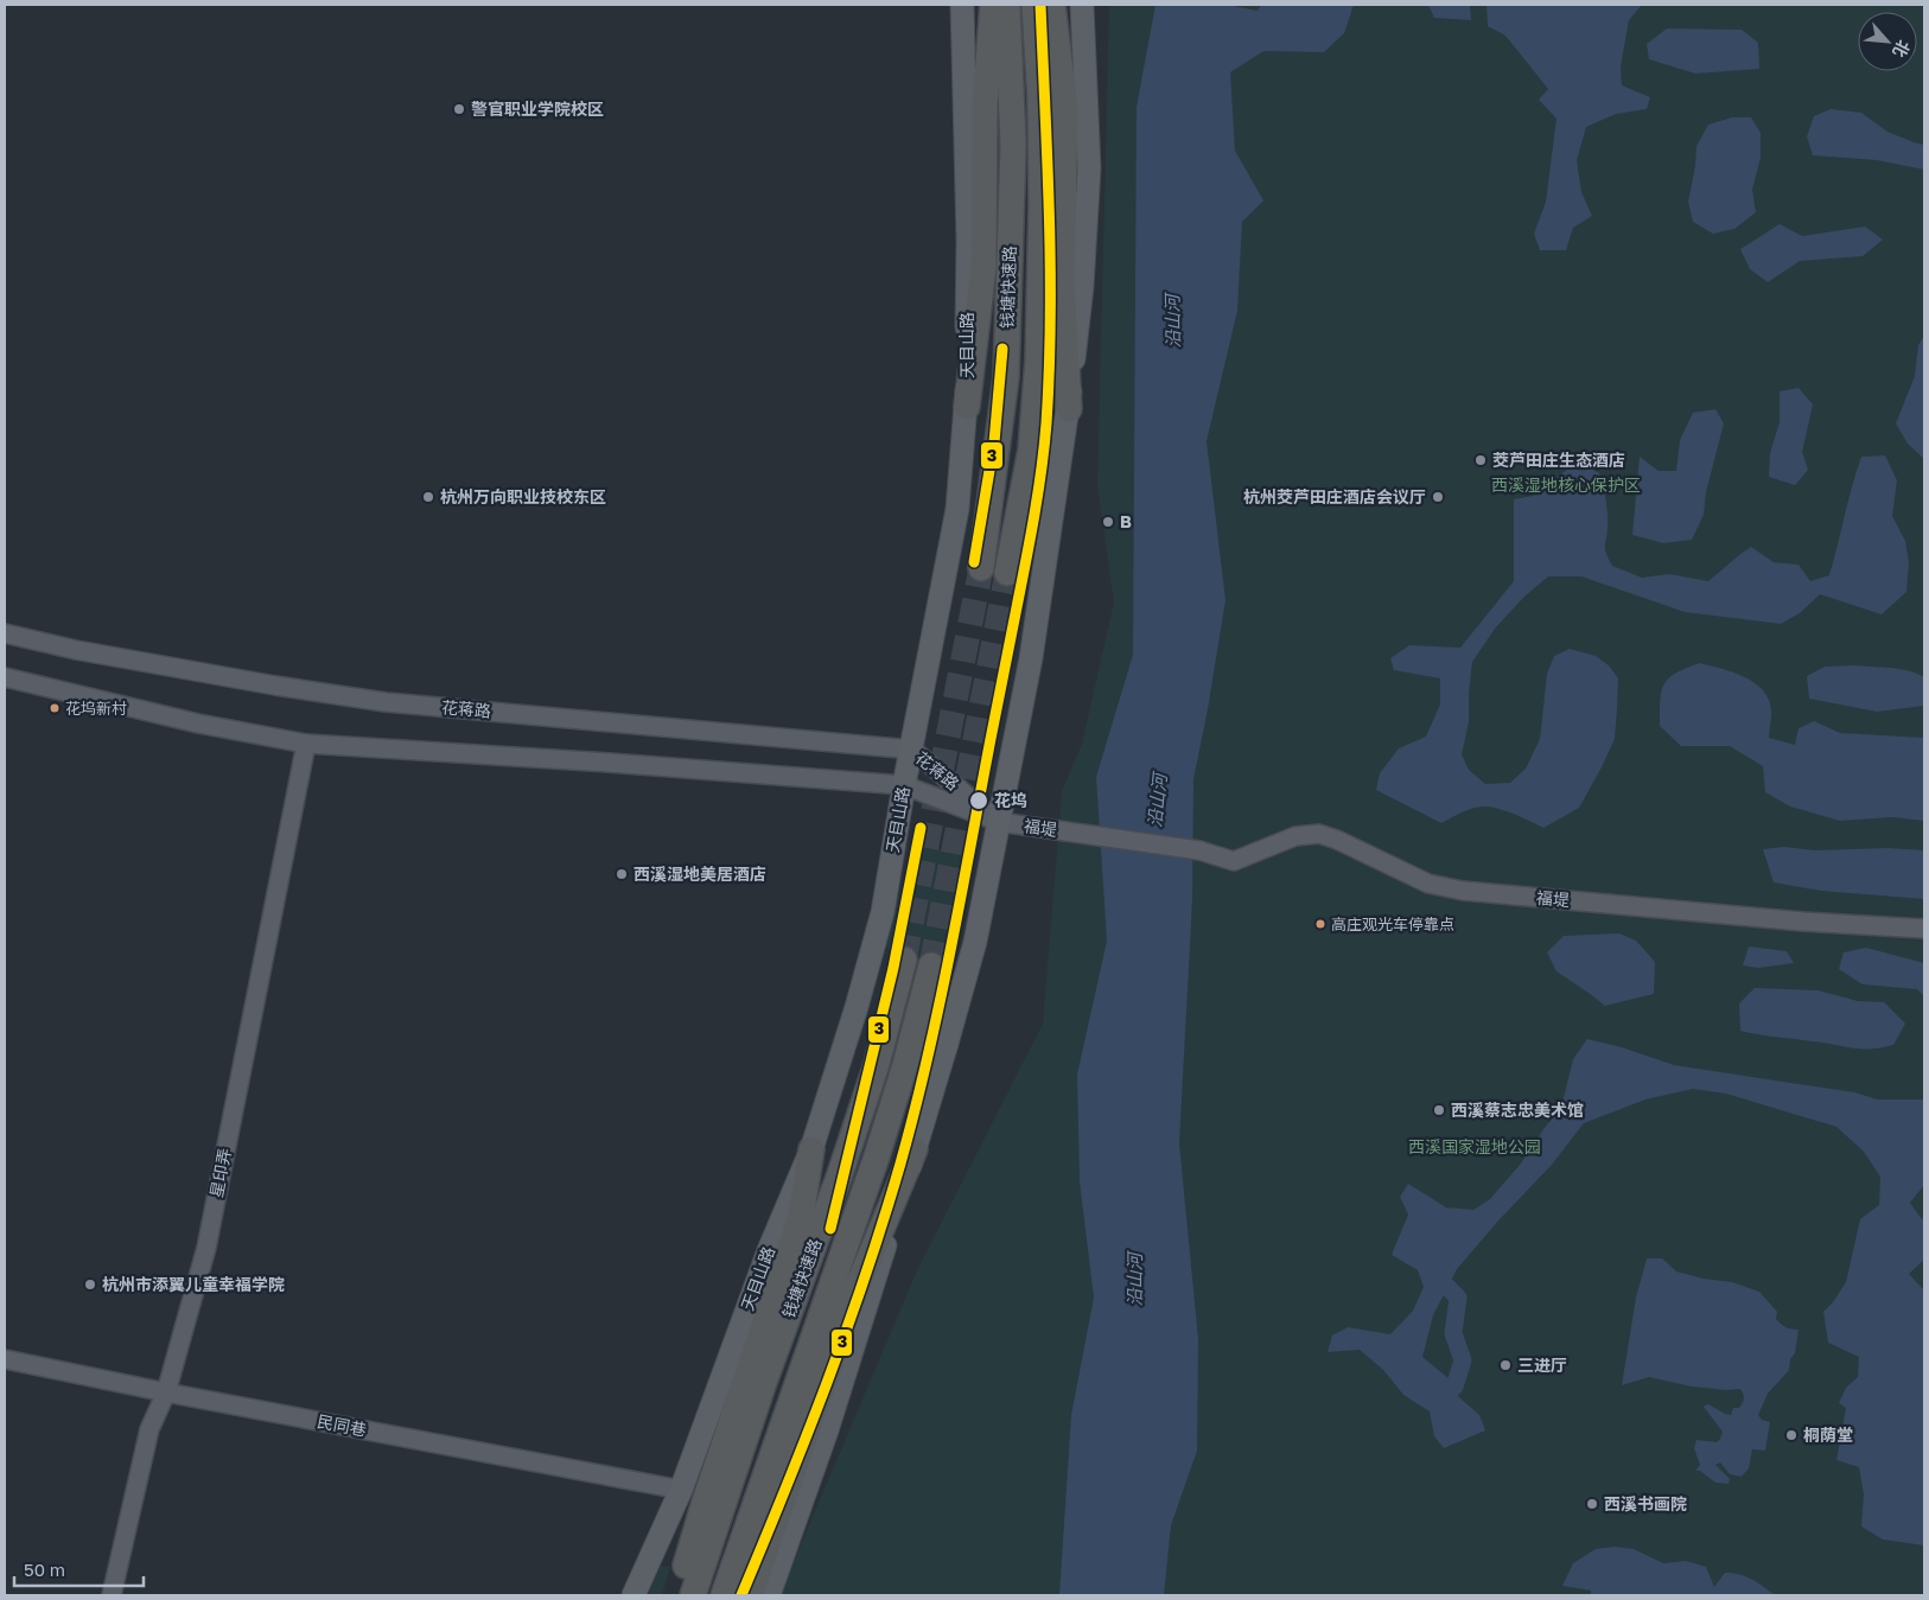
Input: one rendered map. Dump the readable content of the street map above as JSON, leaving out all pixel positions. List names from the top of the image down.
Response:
{
  "streets": {
    "highway": ["钱塘快速路"],
    "main road": ["天目山路"],
    "street": [
      "花蒋路",
      "福堤",
      "星印弄",
      "民同巷"
    ]
  },
  "crossings": [
    ["天目山路", "花蒋路"],
    ["天目山路", "民同巷"],
    ["花蒋路", "福堤"],
    ["花蒋路", "星印弄"],
    ["星印弄", "民同巷"]
  ],
  "water": ["沿山河"],
  "parks": ["西溪湿地核心保护区", "西溪国家湿地公园"],
  "places": [
    "警官职业学院校区",
    "茭芦田庄生态酒店",
    "杭州万向职业技校东区",
    "杭州茭芦田庄酒店会议厅",
    "B",
    "花坞新村",
    "花坞",
    "西溪湿地美居酒店",
    "高庄观光车停靠点",
    "西溪蔡志忠美术馆",
    "杭州市添翼儿童幸福学院",
    "三进厅",
    "桐荫堂",
    "西溪书画院"
  ],
  "lines": ["transit line 3"],
  "scale_bar": "50 m",
  "north": "bottom right"
}
